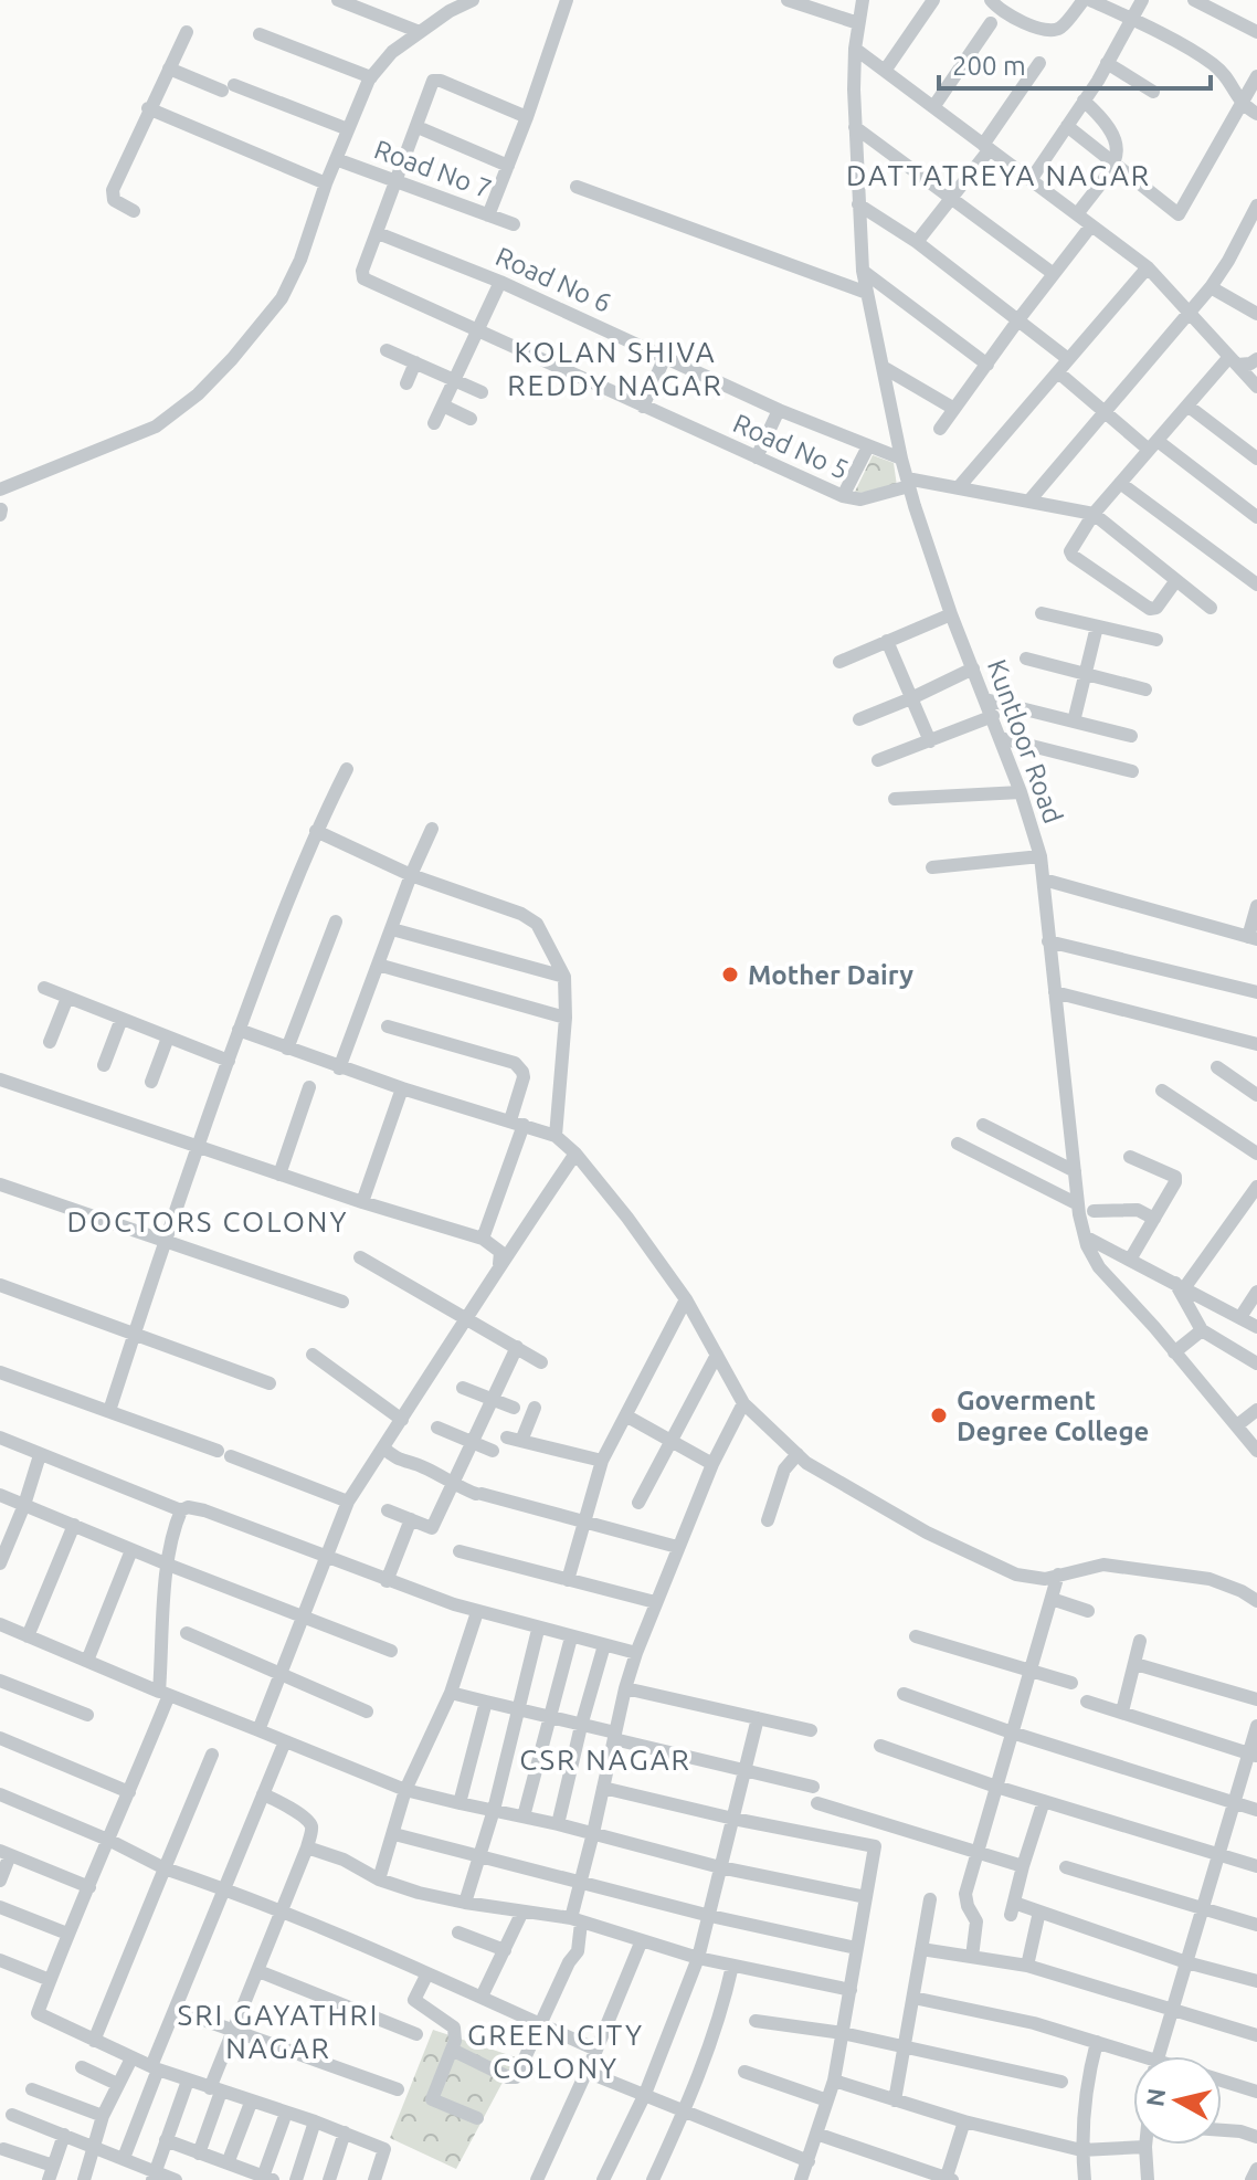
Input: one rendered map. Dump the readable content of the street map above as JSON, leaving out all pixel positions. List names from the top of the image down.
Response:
{
  "streets": {
    "street": [
      "Road No 7",
      "Road No 6",
      "Road No 5",
      "Kuntloor Road"
    ]
  },
  "crossings": [
    ["Road No 6", "Road No 5"],
    ["Road No 6", "Kuntloor Road"],
    ["Road No 5", "Kuntloor Road"]
  ],
  "districts": [
    "DATTATREYA NAGAR",
    "KOLAN SHIVA REDDY NAGAR",
    "DOCTORS COLONY",
    "CSR NAGAR",
    "SRI GAYATHRI NAGAR",
    "GREEN CITY COLONY"
  ],
  "places": ["Mother Dairy", "Goverment Degree College"],
  "scale_bar": "200 m",
  "north": "left"
}
